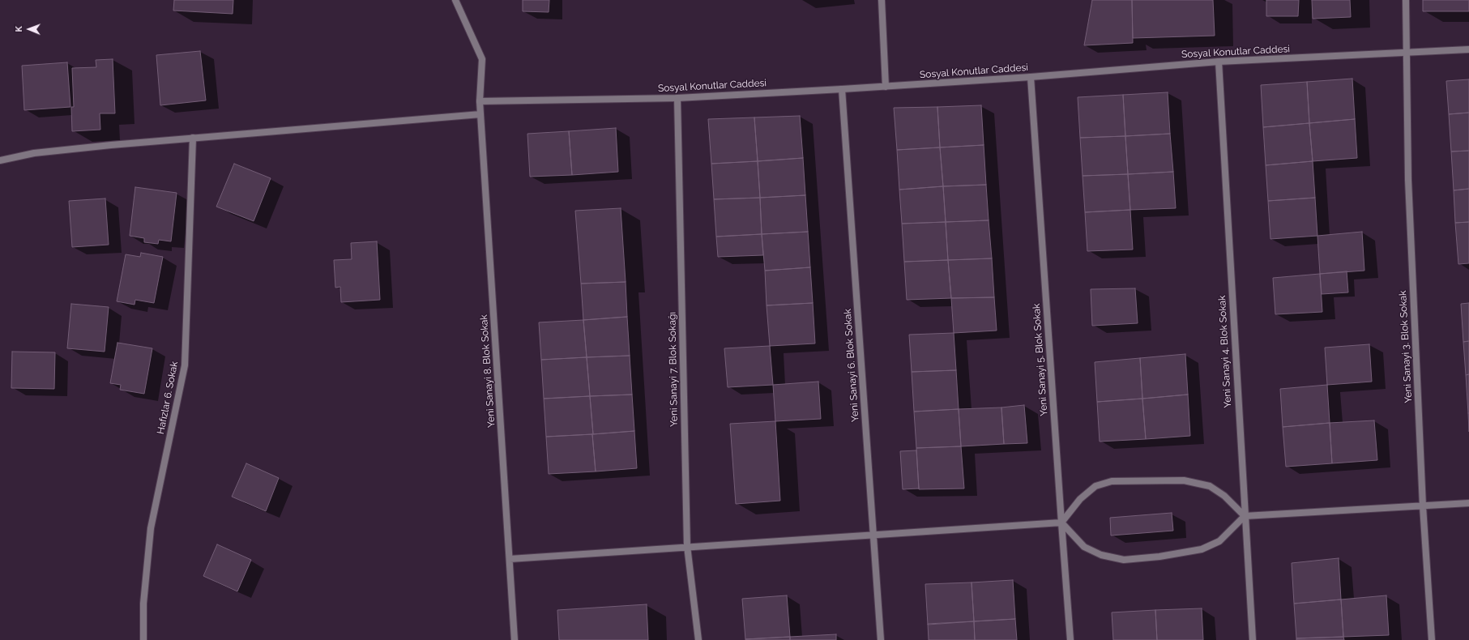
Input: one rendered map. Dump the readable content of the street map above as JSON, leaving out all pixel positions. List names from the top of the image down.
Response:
{
  "streets": {
    "street": [
      "Sosyal Konutlar Caddesi",
      "Yeni Sanayi 3. Blok Sokak",
      "Yeni Sanayi 4. Blok Sokak",
      "Yeni Sanayi 5. Blok Sokak",
      "Yeni Sanayi 6. Blok Sokak",
      "Yeni Sanayi 7. Blok Sokağı",
      "Yeni Sanayi 8. Blok Sokak",
      "Hafızlar 6. Sokak"
    ]
  },
  "crossings": [
    ["Sosyal Konutlar Caddesi", "Yeni Sanayi 3. Blok Sokak"],
    ["Sosyal Konutlar Caddesi", "Yeni Sanayi 4. Blok Sokak"],
    ["Sosyal Konutlar Caddesi", "Yeni Sanayi 5. Blok Sokak"],
    ["Sosyal Konutlar Caddesi", "Yeni Sanayi 6. Blok Sokak"],
    ["Sosyal Konutlar Caddesi", "Yeni Sanayi 7. Blok Sokağı"],
    ["Sosyal Konutlar Caddesi", "Yeni Sanayi 8. Blok Sokak"]
  ],
  "north": "left"
}
